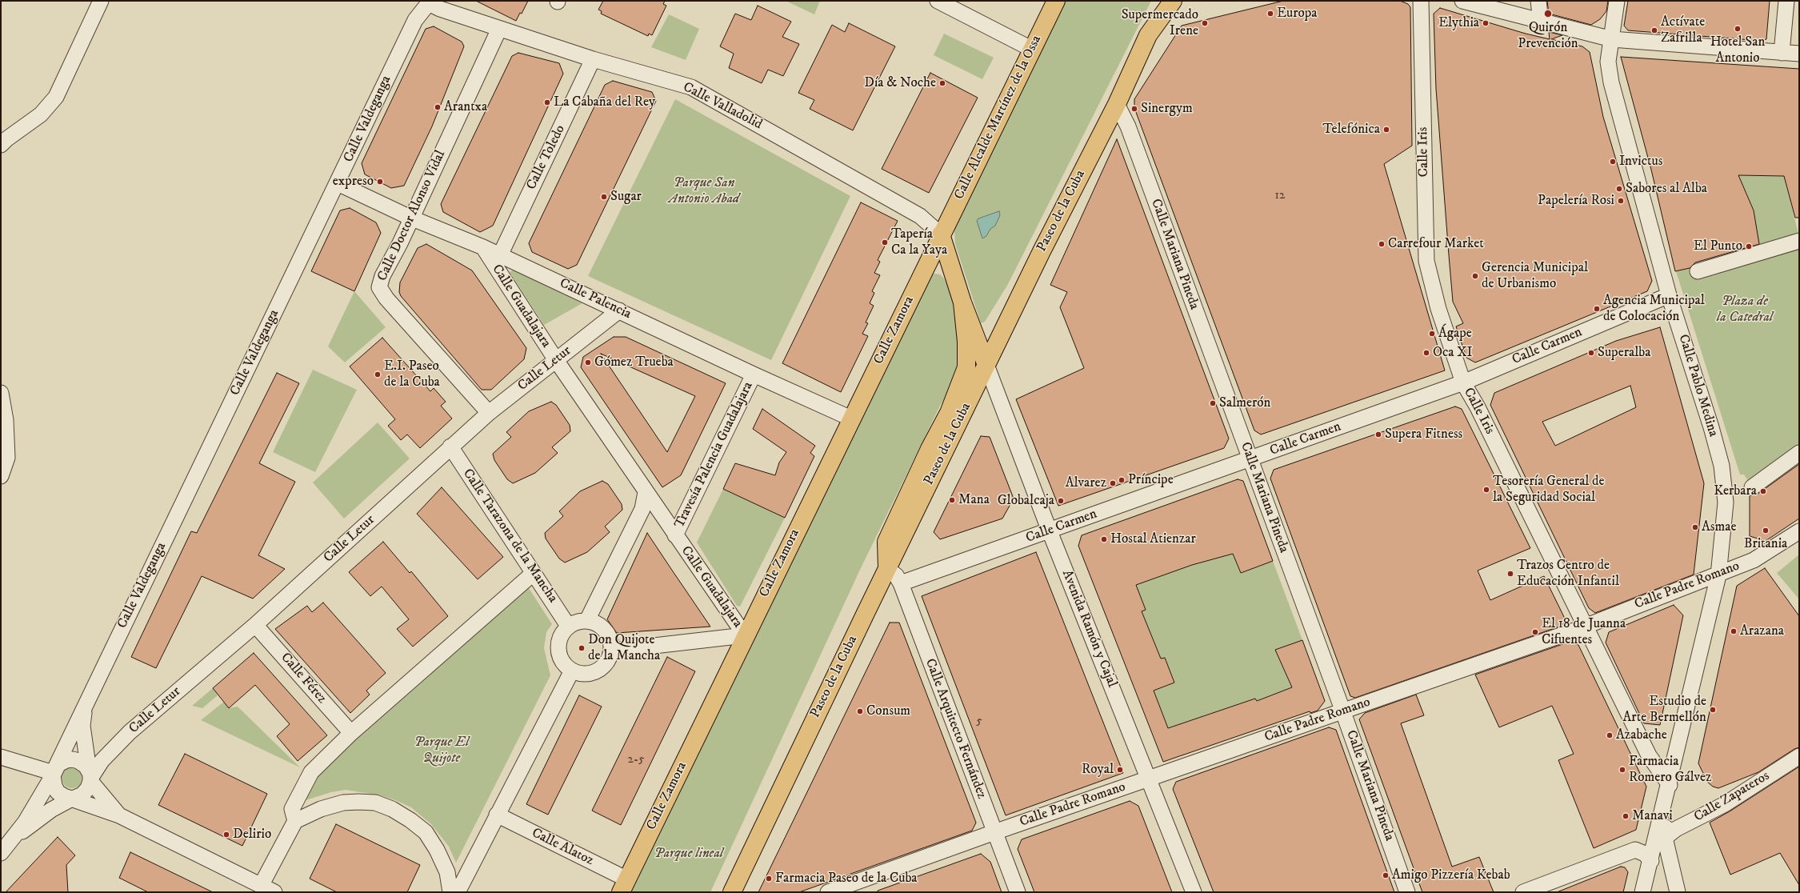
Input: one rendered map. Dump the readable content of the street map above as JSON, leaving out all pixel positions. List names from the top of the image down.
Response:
{
  "streets": {
    "main road": ["Calle Alcalde Martínez de la Ossa", "Paseo de la Cuba", "Calle Zamora"],
    "street": [
      "Calle Valladolid",
      "Calle Valdeganga",
      "Calle Iris",
      "Calle Toledo",
      "Calle Doctor Alonso Vidal",
      "Calle Mariana Pineda",
      "Calle Palencia",
      "Calle Guadalajara",
      "Calle Carmen",
      "Calle Letur",
      "Calle Pablo Medina",
      "Travesía Palencia Guadalajara",
      "Calle Tarazona de la Mancha",
      "Calle Padre Romano",
      "Avenida Ramón y Cajal",
      "Calle Férez",
      "Calle Arquitecto Fernández",
      "Calle Zapateros",
      "Calle Alatoz"
    ]
  },
  "crossings": [
    ["Calle Valladolid", "Calle Alcalde Martínez de la Ossa"],
    ["Calle Valladolid", "Calle Valdeganga"],
    ["Calle Valladolid", "Calle Toledo"],
    ["Calle Valladolid", "Calle Doctor Alonso Vidal"],
    ["Calle Valladolid", "Calle Zamora"],
    ["Calle Alcalde Martínez de la Ossa", "Calle Zamora"],
    ["Calle Valdeganga", "Calle Palencia"],
    ["Calle Valdeganga", "Calle Letur"],
    ["Calle Iris", "Calle Carmen"],
    ["Calle Iris", "Calle Pablo Medina"],
    ["Calle Iris", "Calle Padre Romano"],
    ["Calle Toledo", "Calle Palencia"],
    ["Paseo de la Cuba", "Calle Mariana Pineda"],
    ["Paseo de la Cuba", "Avenida Ramón y Cajal"],
    ["Paseo de la Cuba", "Calle Arquitecto Fernández"],
    ["Calle Doctor Alonso Vidal", "Calle Palencia"],
    ["Calle Doctor Alonso Vidal", "Calle Letur"],
    ["Calle Mariana Pineda", "Calle Carmen"],
    ["Calle Mariana Pineda", "Calle Padre Romano"],
    ["Calle Palencia", "Calle Guadalajara"],
    ["Calle Palencia", "Calle Zamora"],
    ["Calle Palencia", "Calle Letur"],
    ["Calle Palencia", "Travesía Palencia Guadalajara"],
    ["Calle Guadalajara", "Calle Zamora"],
    ["Calle Guadalajara", "Calle Letur"],
    ["Calle Guadalajara", "Travesía Palencia Guadalajara"],
    ["Calle Guadalajara", "Calle Tarazona de la Mancha"],
    ["Calle Zamora", "Calle Alatoz"],
    ["Calle Carmen", "Calle Pablo Medina"],
    ["Calle Carmen", "Avenida Ramón y Cajal"],
    ["Calle Carmen", "Calle Arquitecto Fernández"],
    ["Calle Letur", "Calle Tarazona de la Mancha"],
    ["Calle Letur", "Calle Férez"],
    ["Calle Pablo Medina", "Calle Padre Romano"],
    ["Calle Padre Romano", "Avenida Ramón y Cajal"],
    ["Calle Padre Romano", "Calle Arquitecto Fernández"]
  ],
  "parks": [
    "Parque San Antonio Abad",
    "Plaza de la Catedral",
    "Parque El Quijote",
    "Parque lineal"
  ],
  "places": [
    "Europa",
    "Quirón Prevención",
    "Supermercado Irene",
    "Elythia",
    "Hotel San Antonio",
    "Actívate Zafrilla",
    "Día & Noche",
    "La Cabaña del Rey",
    "Arantxa",
    "Sinergym",
    "Telefónica",
    "Invictus",
    "expreso",
    "Sabores al Alba",
    "Sugar",
    "Papelería Rosi",
    "Tapería Ca la Yaya",
    "Carrefour Market",
    "El Punto",
    "Gerencia Municipal de Urbanismo",
    "Agencia Municipal de Colocación",
    "Ágape",
    "Oca XI",
    "Superalba",
    "Gómez Trueba",
    "E.I. Paseo de la Cuba",
    "Salmerón",
    "Supera Fitness",
    "Príncipe",
    "Alvarez",
    "Tesorería General de la Seguridad Social",
    "Kerbara",
    "Mana",
    "Globalcaja",
    "Asmae",
    "Britania",
    "Hostal Atienzar",
    "Trazos Centro de Educación Infantil",
    "Arazana",
    "El 18 de Juanna Cifuentes",
    "Don Quijote de la Mancha",
    "Estudio de Arte Bermellón",
    "Consum",
    "Azabache",
    "Royal",
    "Farmacia Romero Gálvez",
    "Manavi",
    "Delirio",
    "Amigo Pizzería Kebab",
    "Farmacia Paseo de la Cuba"
  ],
  "house_numbers": ["12", "5", "2-5"]
}
